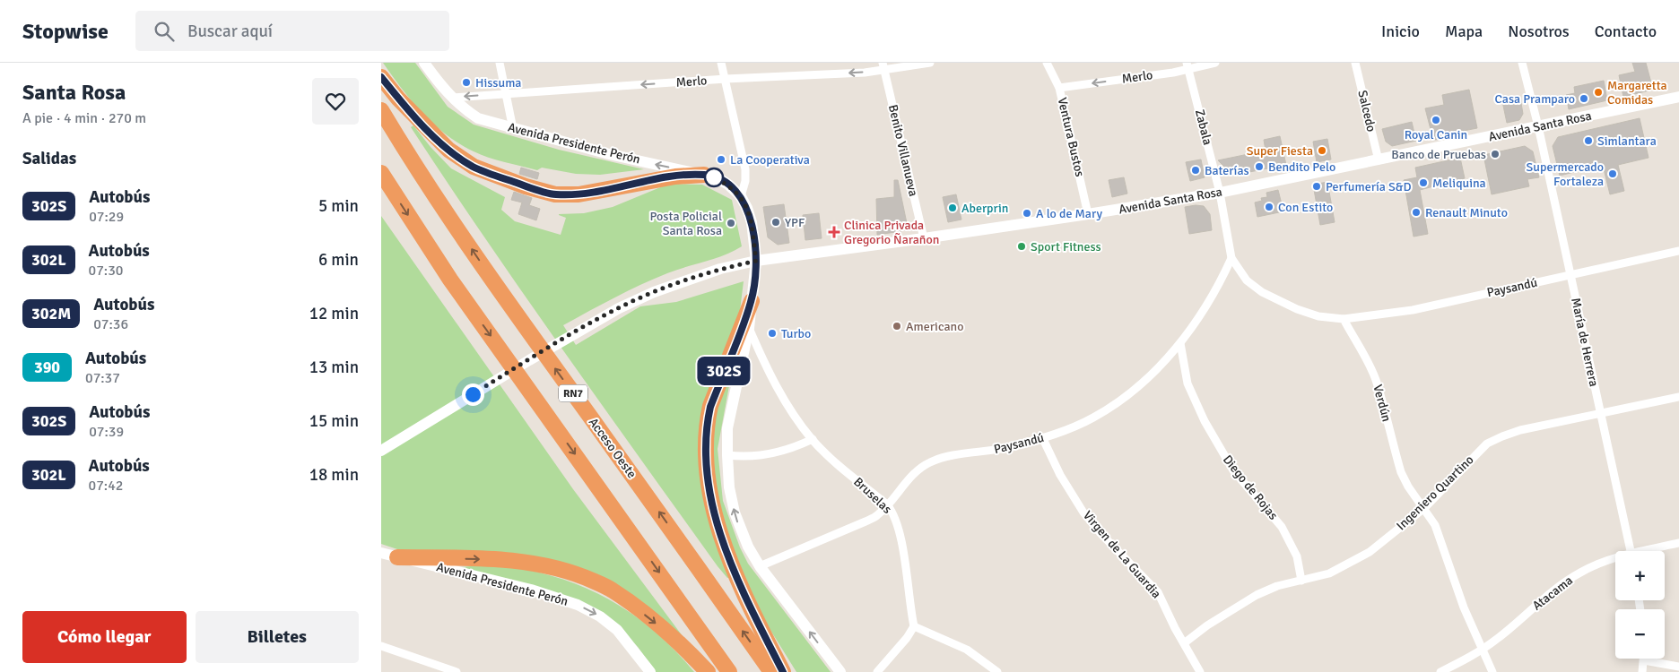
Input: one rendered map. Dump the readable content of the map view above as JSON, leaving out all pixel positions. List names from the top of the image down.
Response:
{
  "streets": {
    "highway": ["RN7", "Acceso Oeste"],
    "street": [
      "Merlo",
      "Salcedo",
      "Avenida Santa Rosa",
      "Zabala",
      "Ventura Bustos",
      "Avenida Presidente Perón",
      "Benito Villanueva",
      "Paysandú",
      "María de Herrera",
      "Verdún",
      "Diego de Rojas",
      "Ingeniero Quartino",
      "Bruselas",
      "Virgen de La Guardia",
      "Atacama"
    ]
  },
  "crossings": [
    ["Merlo", "Zabala"],
    ["Merlo", "Ventura Bustos"],
    ["Merlo", "Avenida Presidente Perón"],
    ["Merlo", "Benito Villanueva"],
    ["Salcedo", "Avenida Santa Rosa"],
    ["Avenida Santa Rosa", "Zabala"],
    ["Avenida Santa Rosa", "Ventura Bustos"],
    ["Avenida Santa Rosa", "Benito Villanueva"],
    ["Avenida Santa Rosa", "María de Herrera"],
    ["Paysandú", "María de Herrera"],
    ["Paysandú", "Verdún"],
    ["Paysandú", "Diego de Rojas"],
    ["Paysandú", "Bruselas"],
    ["Paysandú", "Virgen de La Guardia"],
    ["María de Herrera", "Ingeniero Quartino"],
    ["Verdún", "Ingeniero Quartino"],
    ["Verdún", "Atacama"],
    ["Diego de Rojas", "Ingeniero Quartino"],
    ["Ingeniero Quartino", "Virgen de La Guardia"]
  ],
  "one_way": ["Merlo"],
  "places": {
    "other": [
      "Hissuma",
      "Margaretta Comidas",
      "Casa Pramparo",
      "Royal Canin",
      "Simlantara",
      "Super Fiesta",
      "Banco de Pruebas",
      "La Cooperativa",
      "Bendito Pelo",
      "Baterías",
      "Supermercado Fortaleza",
      "Meliquina",
      "Perfumería S&D",
      "Con Estito",
      "Aberprin",
      "Renault Minuto",
      "A lo de Mary",
      "YPF",
      "Posta Policial Santa Rosa",
      "Sport Fitness",
      "Americano",
      "Turbo"
    ],
    "health": ["Clinica Privada Gregorio Ñarañon"]
  },
  "lines": ["bus line 302S"],
  "page": {
    "header": "Stopwise",
    "search": "Buscar aquí",
    "nav": [
      "Inicio",
      "Mapa",
      "Nosotros",
      "Contacto"
    ],
    "heading": [
      ["Santa Rosa", "A pie · 4 min · 270 m"],
      "Salidas"
    ],
    "on_map": "302S",
    "list": [
      {
        "mark": "302S",
        "name": "Autobús",
        "note": "07:29",
        "value": "5 min"
      },
      {
        "mark": "302L",
        "name": "Autobús",
        "note": "07:30",
        "value": "6 min"
      },
      {
        "mark": "302M",
        "name": "Autobús",
        "note": "07:36",
        "value": "12 min"
      },
      {
        "mark": "390",
        "name": "Autobús",
        "note": "07:37",
        "value": "13 min"
      },
      {
        "mark": "302S",
        "name": "Autobús",
        "note": "07:39",
        "value": "15 min"
      },
      {
        "mark": "302L",
        "name": "Autobús",
        "note": "07:42",
        "value": "18 min"
      }
    ],
    "map_buttons": ["+", "−"],
    "buttons": ["Cómo llegar", "Billetes"]
  }
}
